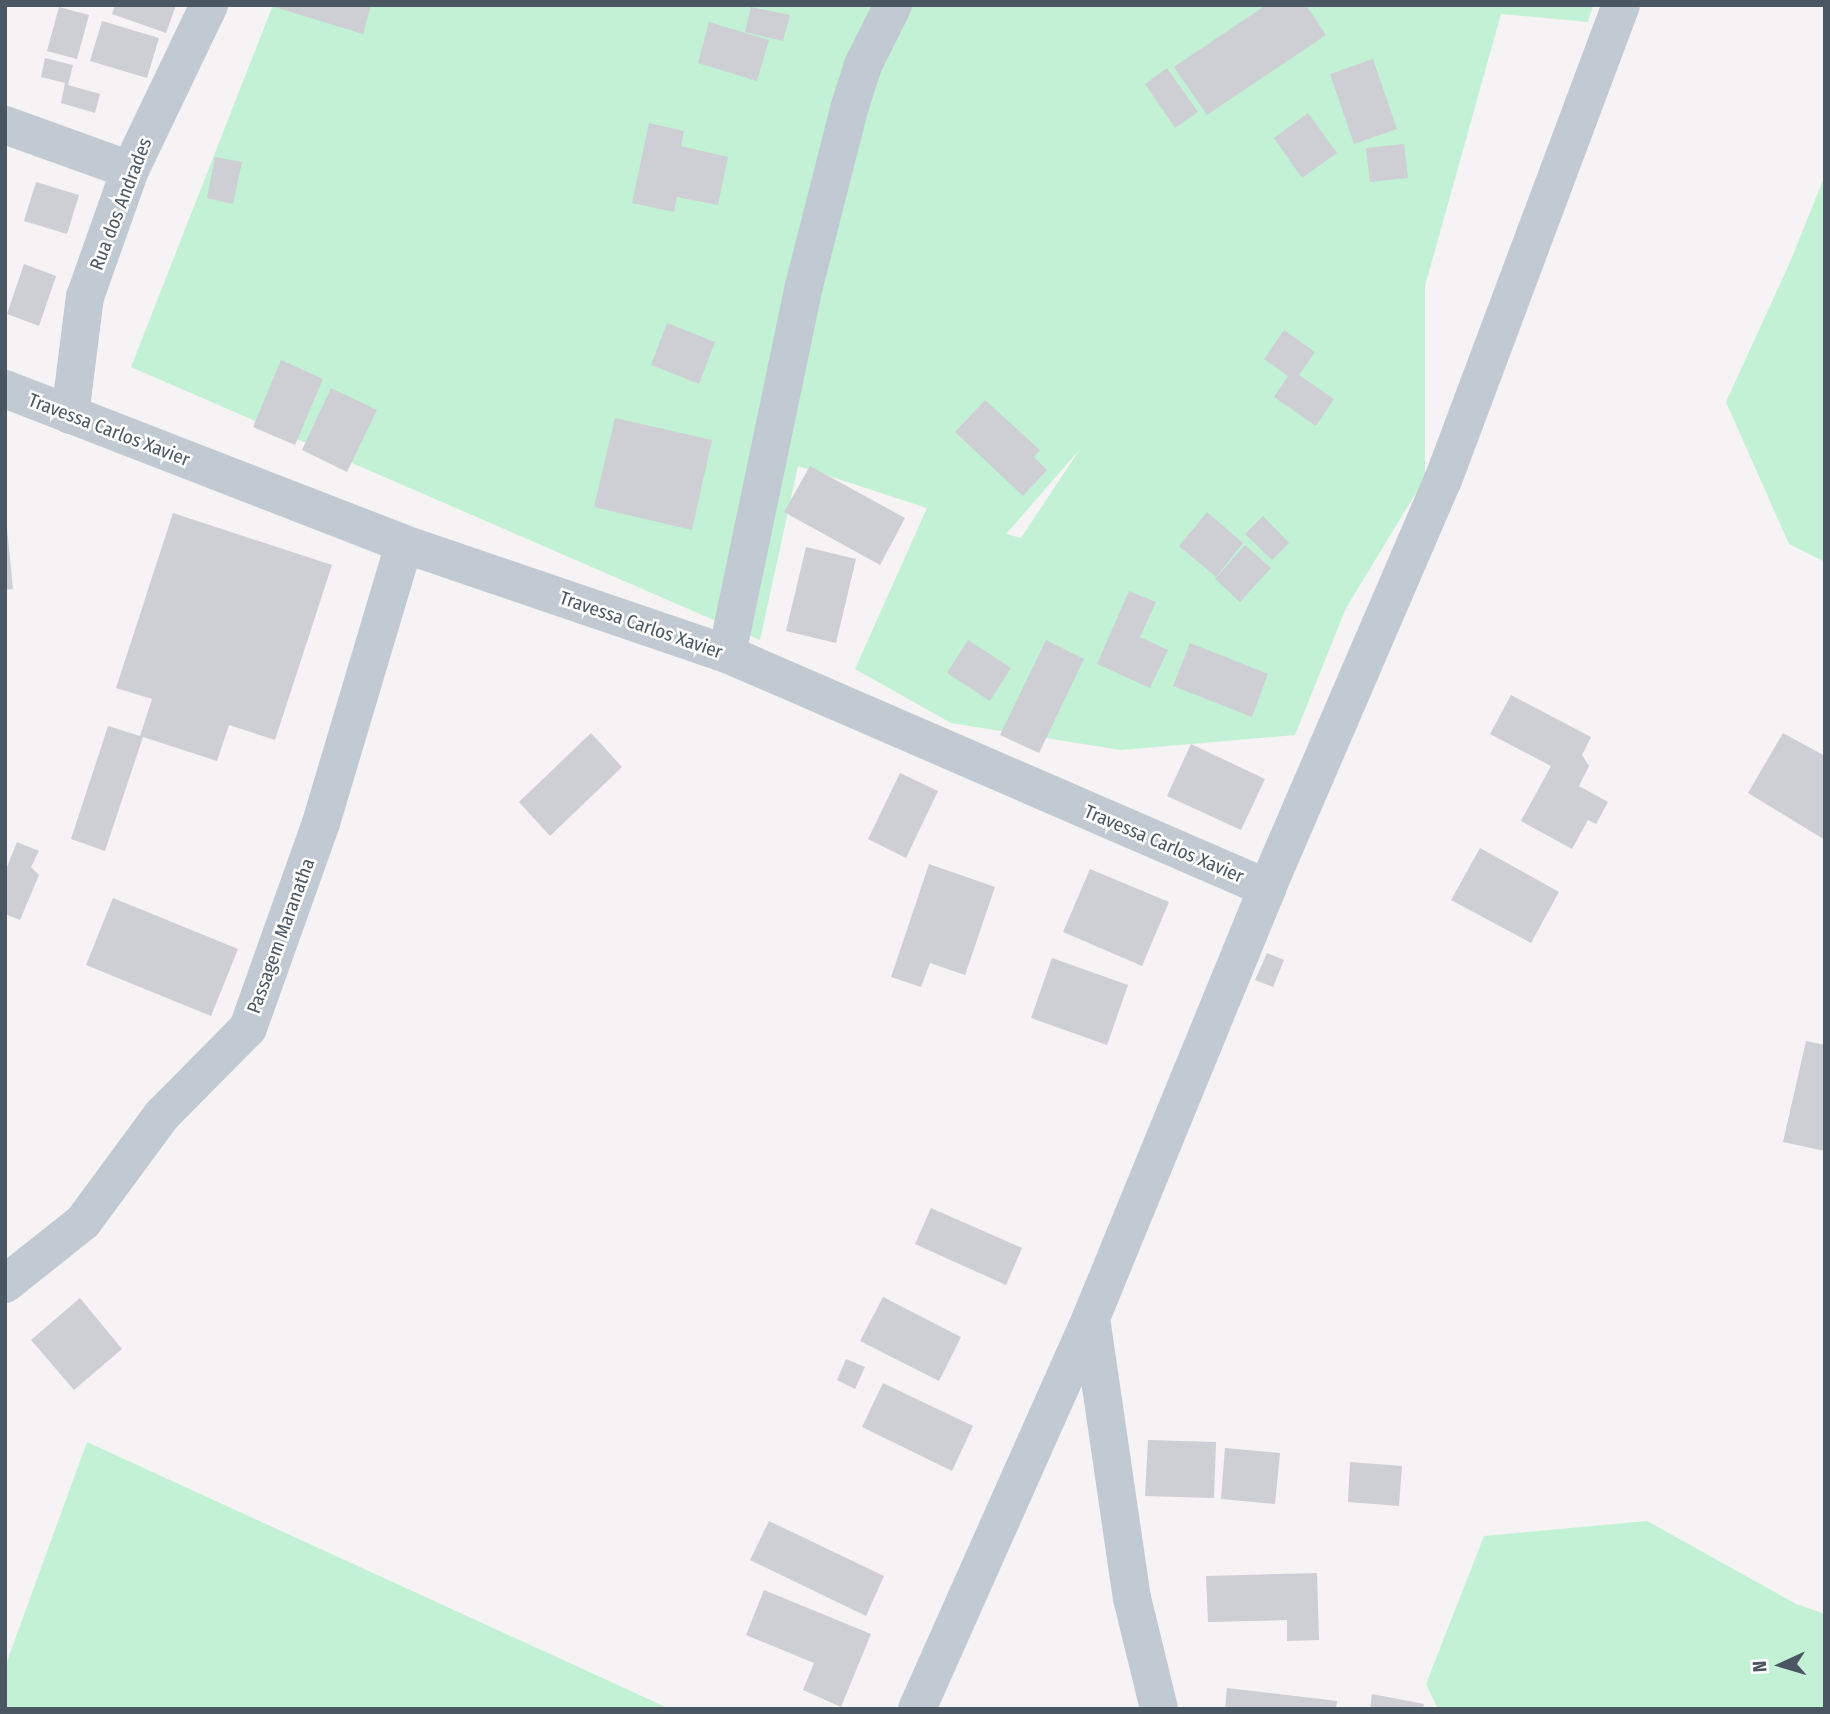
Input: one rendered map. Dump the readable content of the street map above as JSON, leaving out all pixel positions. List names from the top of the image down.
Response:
{
  "streets": {
    "street": ["Rua dos Andrades", "Travessa Carlos Xavier", "Passagem Maranatha"]
  },
  "crossings": [
    ["Rua dos Andrades", "Travessa Carlos Xavier"],
    ["Travessa Carlos Xavier", "Passagem Maranatha"]
  ],
  "north": "left"
}
